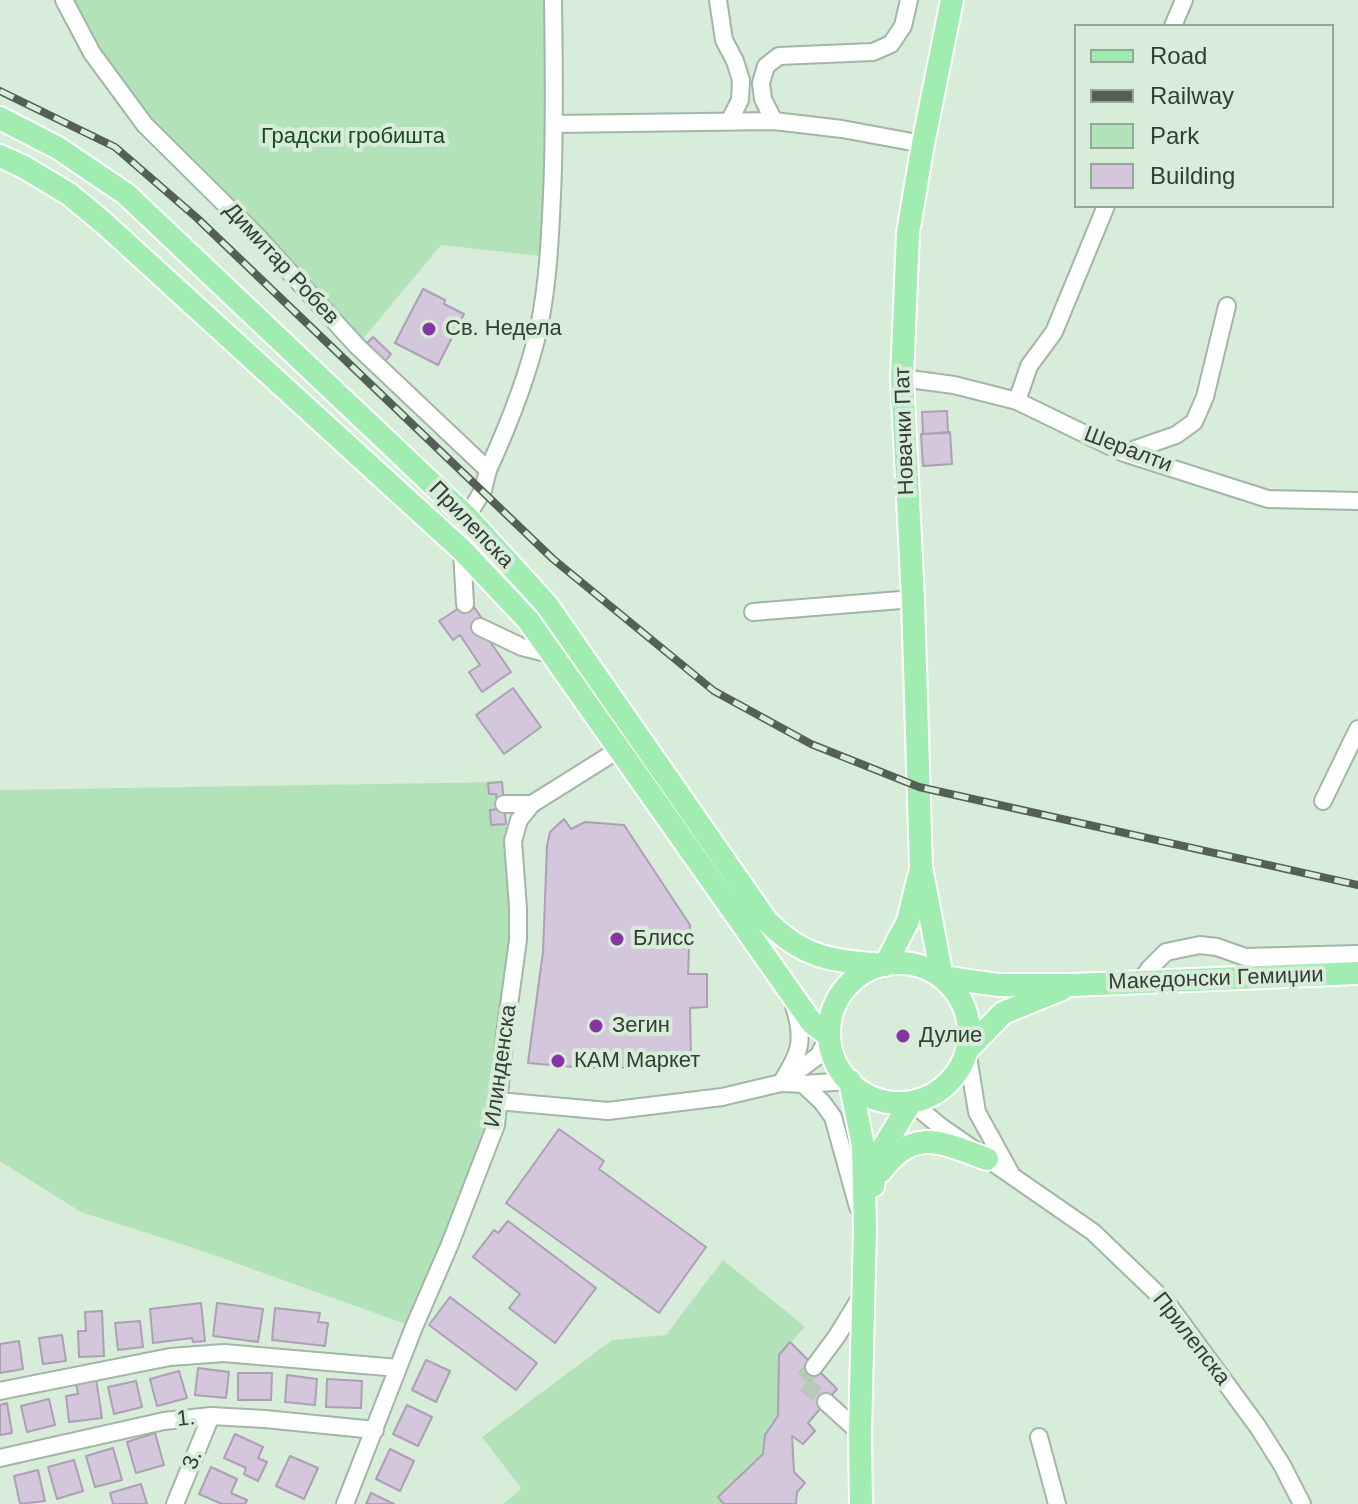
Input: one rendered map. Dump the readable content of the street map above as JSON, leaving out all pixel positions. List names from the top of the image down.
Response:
{
  "streets": {
    "main road": ["Новачки Пат", "Прилепска", "Македонски Гемиџии"],
    "street": [
      "Димитар Робев",
      "Шералти",
      "Илинденска",
      "1.",
      "3."
    ]
  },
  "crossings": [
    ["Новачки Пат", "Шералти"],
    ["Прилепска", "Македонски Гемиџии"],
    ["Прилепска", "Илинденска"],
    ["Илинденска", "1."],
    ["1.", "3."]
  ],
  "parks": ["Градски гробишта"],
  "places": [
    "Св. Недела",
    "Блисс",
    "Зегин",
    "Дулие",
    "КАМ Маркет"
  ],
  "legend": [
    "Road",
    "Railway",
    "Park",
    "Building"
  ]
}
